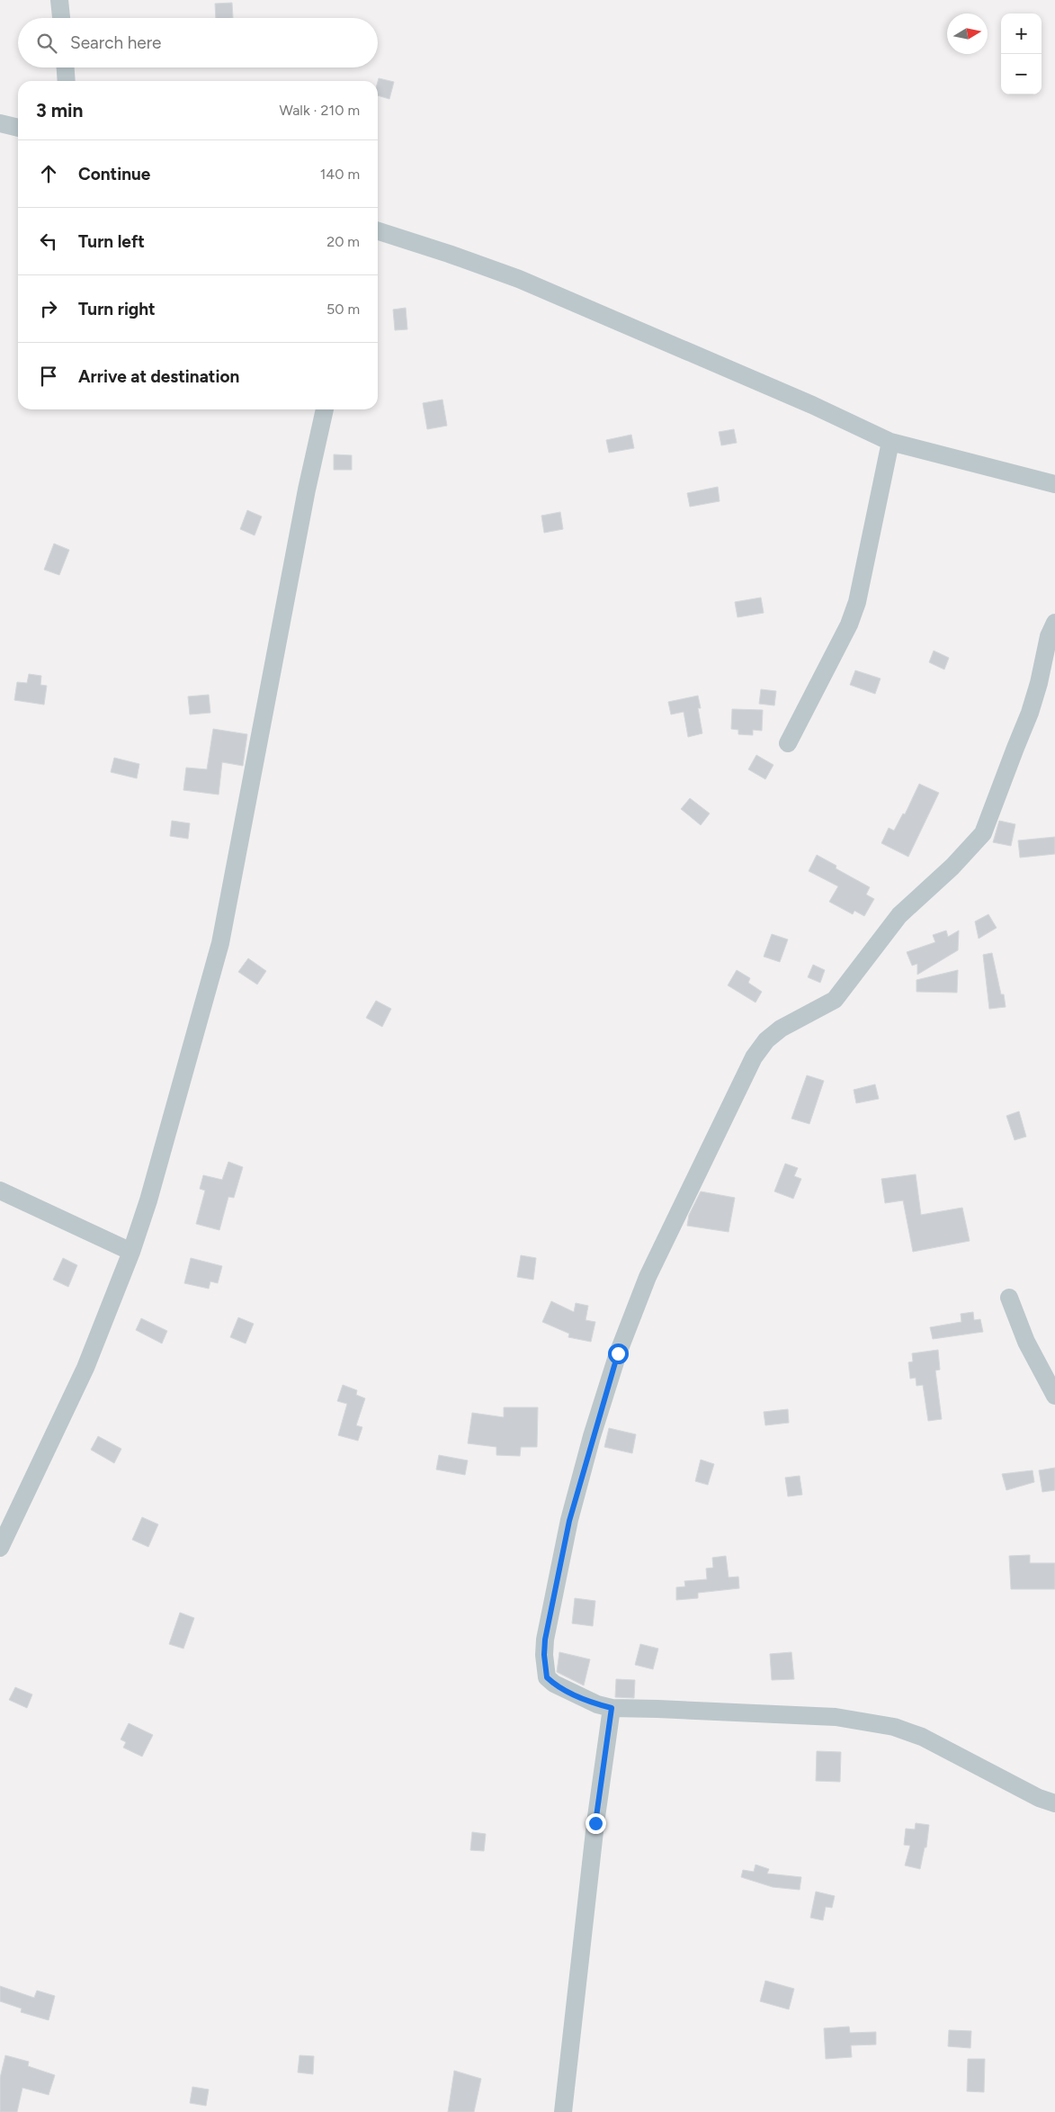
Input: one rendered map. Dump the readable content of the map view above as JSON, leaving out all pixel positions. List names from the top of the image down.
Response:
{
  "north": "right",
  "page": {
    "map_buttons": ["+", "−"],
    "search": "Search here",
    "heading": ["3 min", "Walk · 210 m"],
    "list": [
      ["Continue", "140 m"],
      ["Turn left", "20 m"],
      ["Turn right", "50 m"],
      "Arrive at destination"
    ]
  }
}
